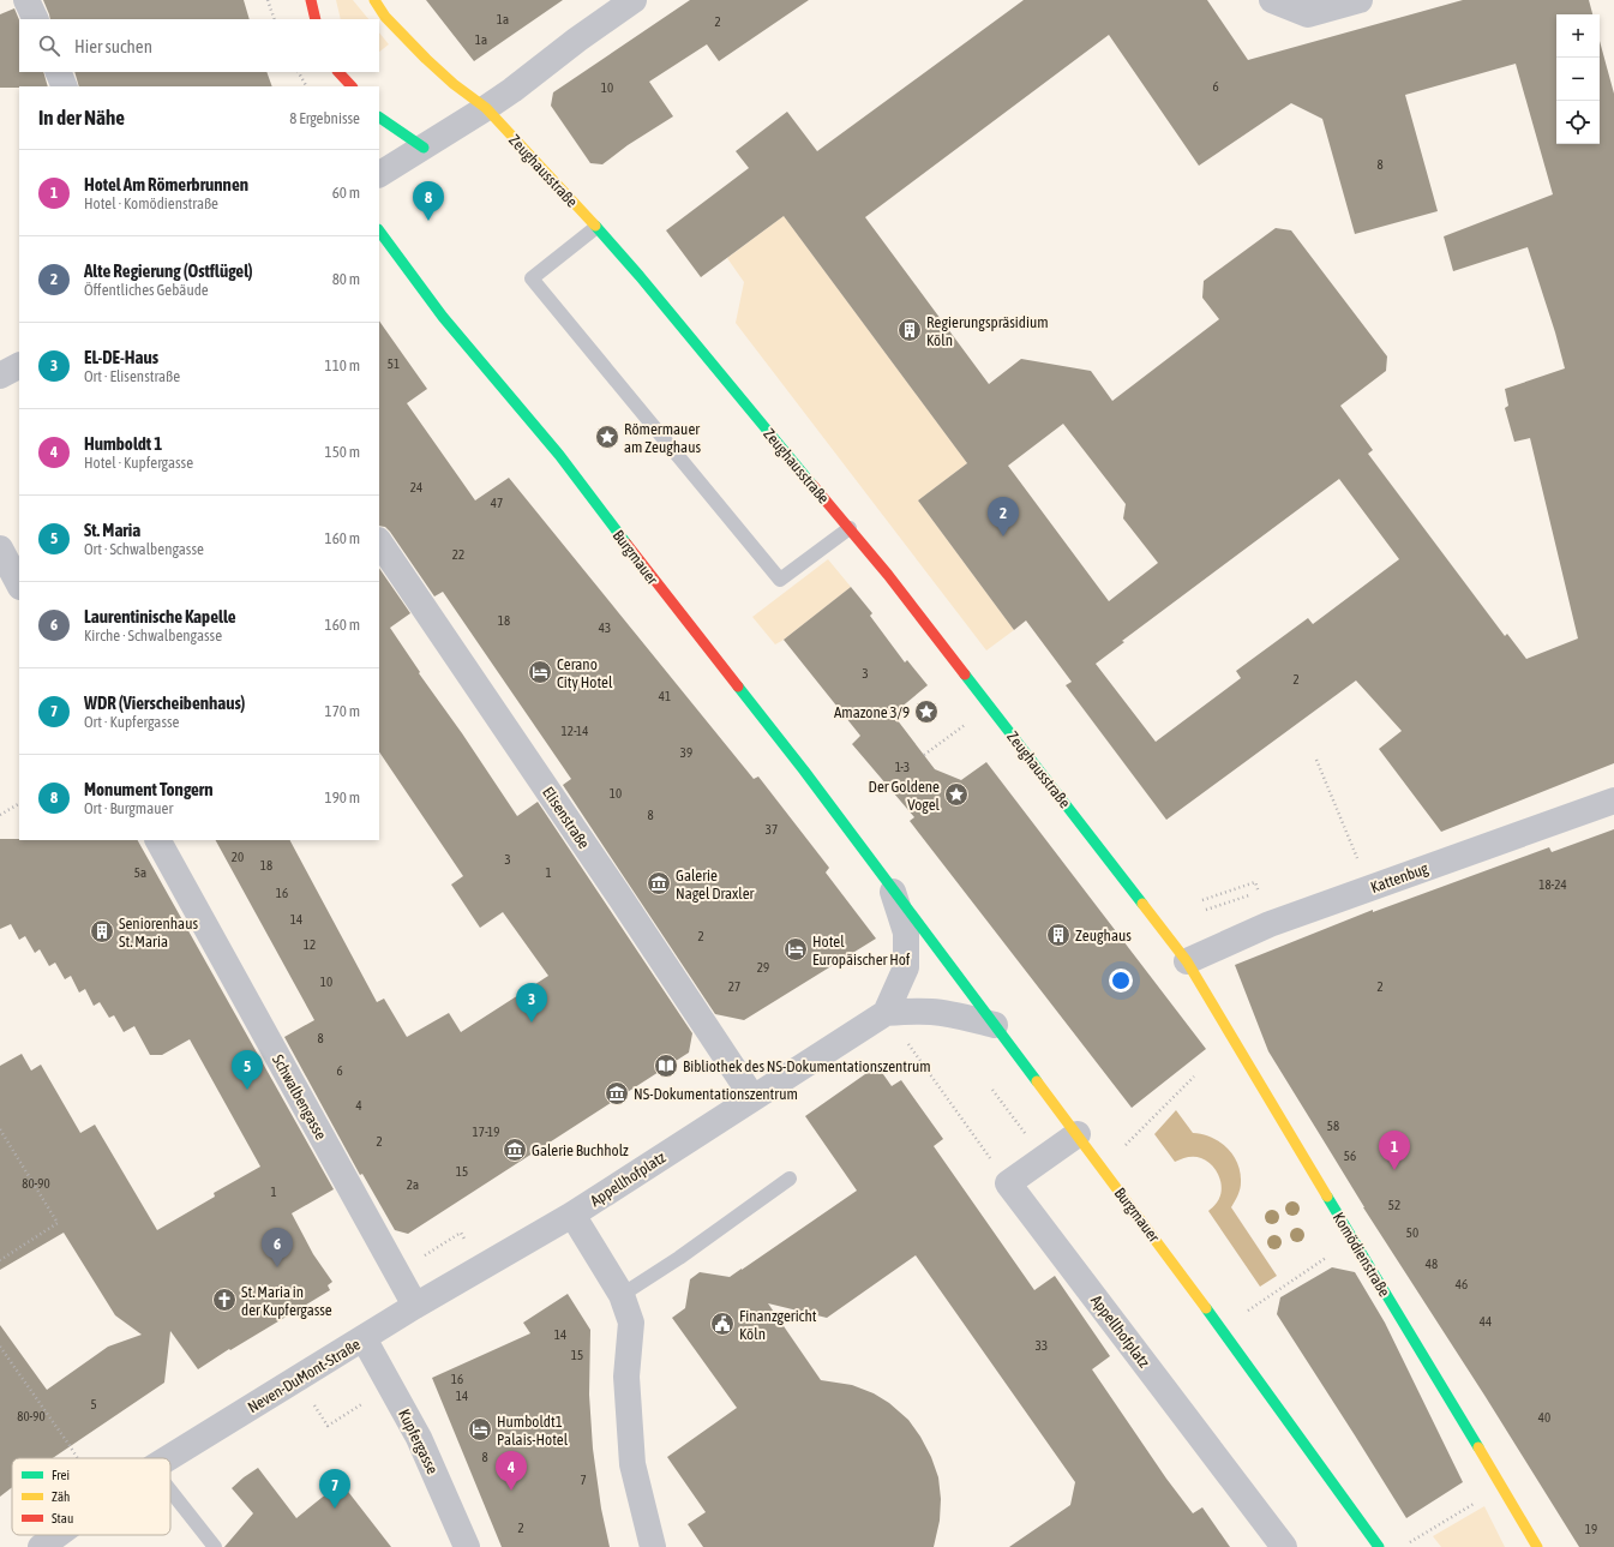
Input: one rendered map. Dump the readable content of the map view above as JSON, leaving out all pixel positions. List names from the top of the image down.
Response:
{
  "streets": {
    "street": [
      "Zeughausstraße",
      "Burgmauer",
      "Elisenstraße",
      "Kattenbug",
      "Schwalbengasse",
      "Appellhofplatz",
      "Komödienstraße",
      "Neven-DuMont-Straße",
      "Kupfergasse"
    ]
  },
  "crossings": [
    ["Zeughausstraße", "Kattenbug"],
    ["Zeughausstraße", "Komödienstraße"],
    ["Burgmauer", "Appellhofplatz"],
    ["Elisenstraße", "Appellhofplatz"],
    ["Kattenbug", "Komödienstraße"],
    ["Schwalbengasse", "Neven-DuMont-Straße"],
    ["Appellhofplatz", "Neven-DuMont-Straße"],
    ["Neven-DuMont-Straße", "Kupfergasse"]
  ],
  "places": {
    "building": ["Regierungspräsidium Köln", "Seniorenhaus St. Maria", "Zeughaus"],
    "place": ["Römermauer am Zeughaus", "Amazone 3/9", "Der Goldene Vogel"],
    "hotel": ["Cerano City Hotel", "Hotel Europäischer Hof", "Humboldt1 Palais-Hotel"],
    "museum": ["Galerie Nagel Draxler", "NS-Dokumentationszentrum", "Galerie Buchholz"],
    "library": ["Bibliothek des NS-Dokumentationszentrum"],
    "church": ["St. Maria in der Kupfergasse"],
    "public building": ["Finanzgericht Köln"]
  },
  "house_numbers": [
    "1a",
    "2",
    "1a",
    "6",
    "10",
    "8",
    "51",
    "24",
    "47",
    "22",
    "18",
    "43",
    "3",
    "2",
    "41",
    "12-14",
    "39",
    "1-3",
    "10",
    "8",
    "37",
    "20",
    "3",
    "18",
    "5a",
    "1",
    "18-24",
    "16",
    "14",
    "2",
    "12",
    "29",
    "10",
    "27",
    "2",
    "8",
    "6",
    "4",
    "58",
    "17-19",
    "2",
    "56",
    "15",
    "80-90",
    "2a",
    "1",
    "52",
    "50",
    "48",
    "46",
    "44",
    "14",
    "33",
    "15",
    "16",
    "14",
    "5",
    "80-90",
    "40",
    "8",
    "7",
    "2",
    "19"
  ],
  "legend": ["Frei", "Zäh", "Stau"],
  "page": {
    "map_buttons": ["+", "−"],
    "search": "Hier suchen",
    "heading": ["In der Nähe", "8 Ergebnisse"],
    "list": [
      {
        "mark": "1",
        "name": "Hotel Am Römerbrunnen",
        "note": "Hotel · Komödienstraße",
        "value": "60 m"
      },
      {
        "mark": "2",
        "name": "Alte Regierung (Ostflügel)",
        "note": "Öffentliches Gebäude",
        "value": "80 m"
      },
      {
        "mark": "3",
        "name": "EL-DE-Haus",
        "note": "Ort · Elisenstraße",
        "value": "110 m"
      },
      {
        "mark": "4",
        "name": "Humboldt 1",
        "note": "Hotel · Kupfergasse",
        "value": "150 m"
      },
      {
        "mark": "5",
        "name": "St. Maria",
        "note": "Ort · Schwalbengasse",
        "value": "160 m"
      },
      {
        "mark": "6",
        "name": "Laurentinische Kapelle",
        "note": "Kirche · Schwalbengasse",
        "value": "160 m"
      },
      {
        "mark": "7",
        "name": "WDR (Vierscheibenhaus)",
        "note": "Ort · Kupfergasse",
        "value": "170 m"
      },
      {
        "mark": "8",
        "name": "Monument Tongern",
        "note": "Ort · Burgmauer",
        "value": "190 m"
      }
    ],
    "pins": [
      "8",
      "2",
      "3",
      "5",
      "1",
      "6",
      "4",
      "7"
    ]
  }
}
